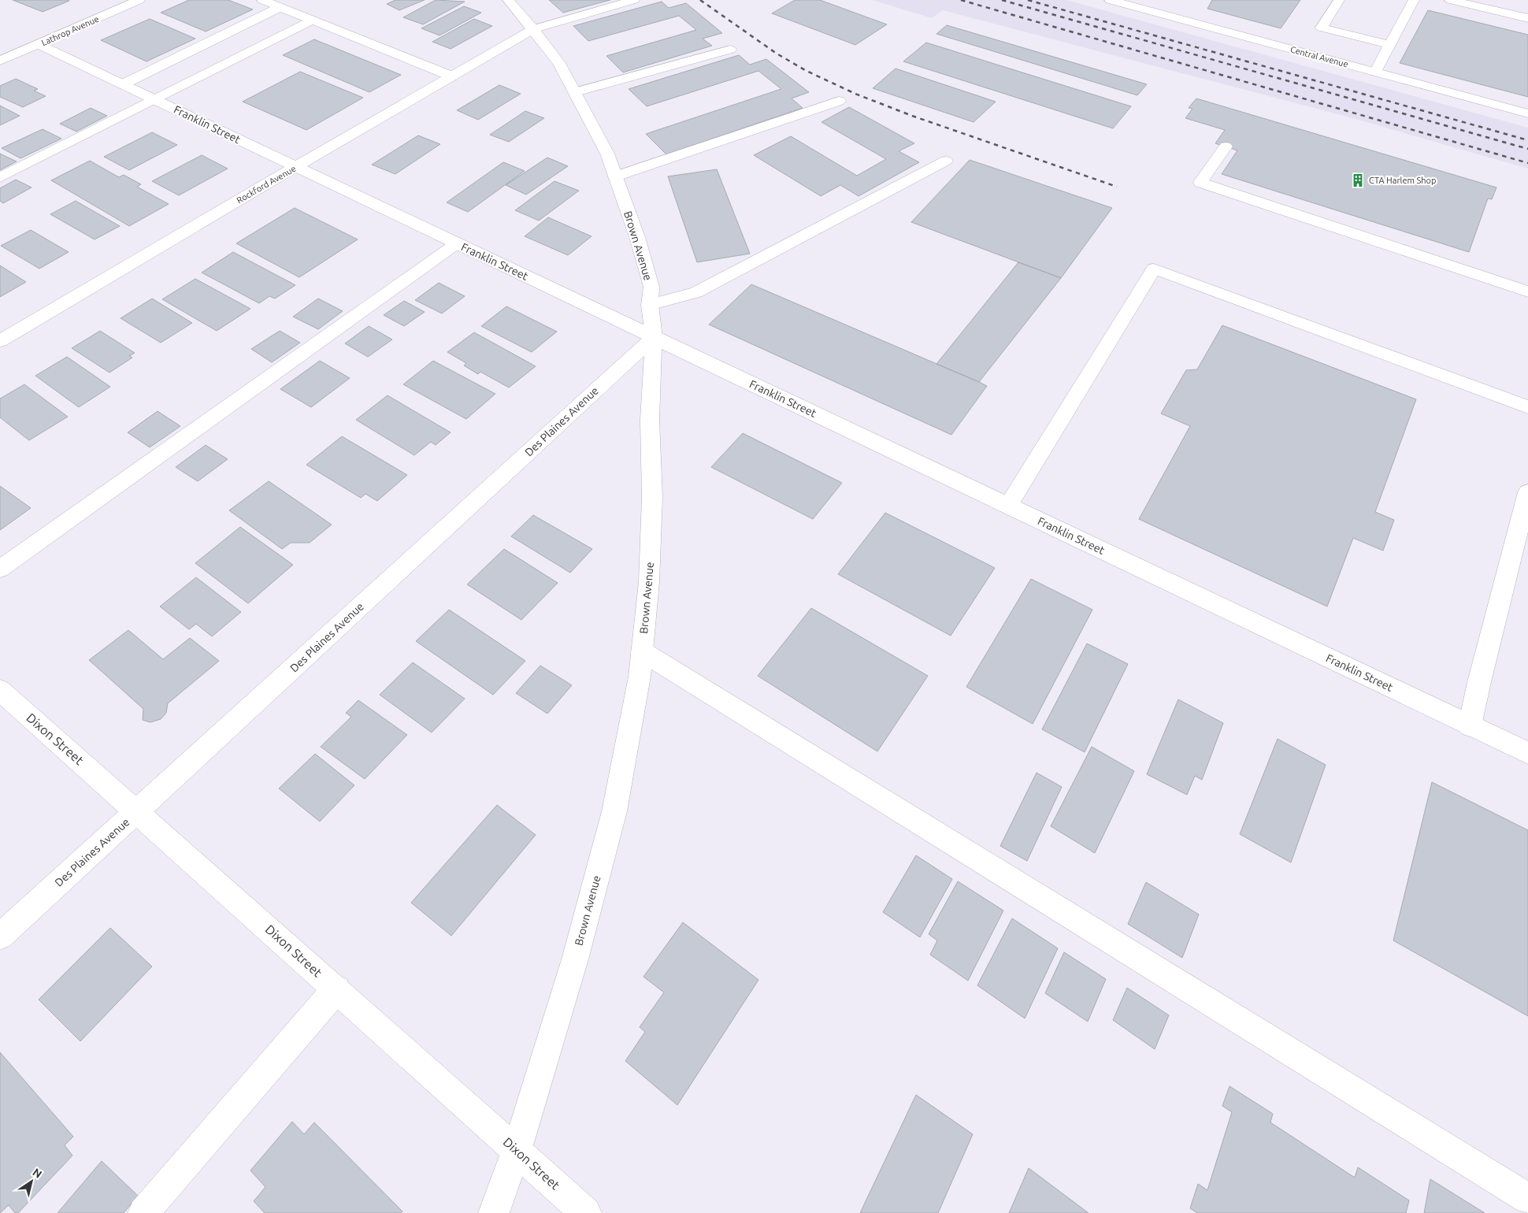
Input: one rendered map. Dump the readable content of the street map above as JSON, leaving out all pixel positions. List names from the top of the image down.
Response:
{
  "streets": {
    "street": [
      "Lathrop Avenue",
      "Central Avenue",
      "Franklin Street",
      "Rockford Avenue",
      "Brown Avenue",
      "Des Plaines Avenue",
      "Dixon Street"
    ]
  },
  "crossings": [
    ["Lathrop Avenue", "Franklin Street"],
    ["Franklin Street", "Rockford Avenue"],
    ["Franklin Street", "Brown Avenue"],
    ["Franklin Street", "Des Plaines Avenue"],
    ["Rockford Avenue", "Brown Avenue"],
    ["Brown Avenue", "Des Plaines Avenue"],
    ["Brown Avenue", "Dixon Street"],
    ["Des Plaines Avenue", "Dixon Street"]
  ],
  "places": {
    "building": ["CTA Harlem Shop"]
  },
  "north": "top right"
}
